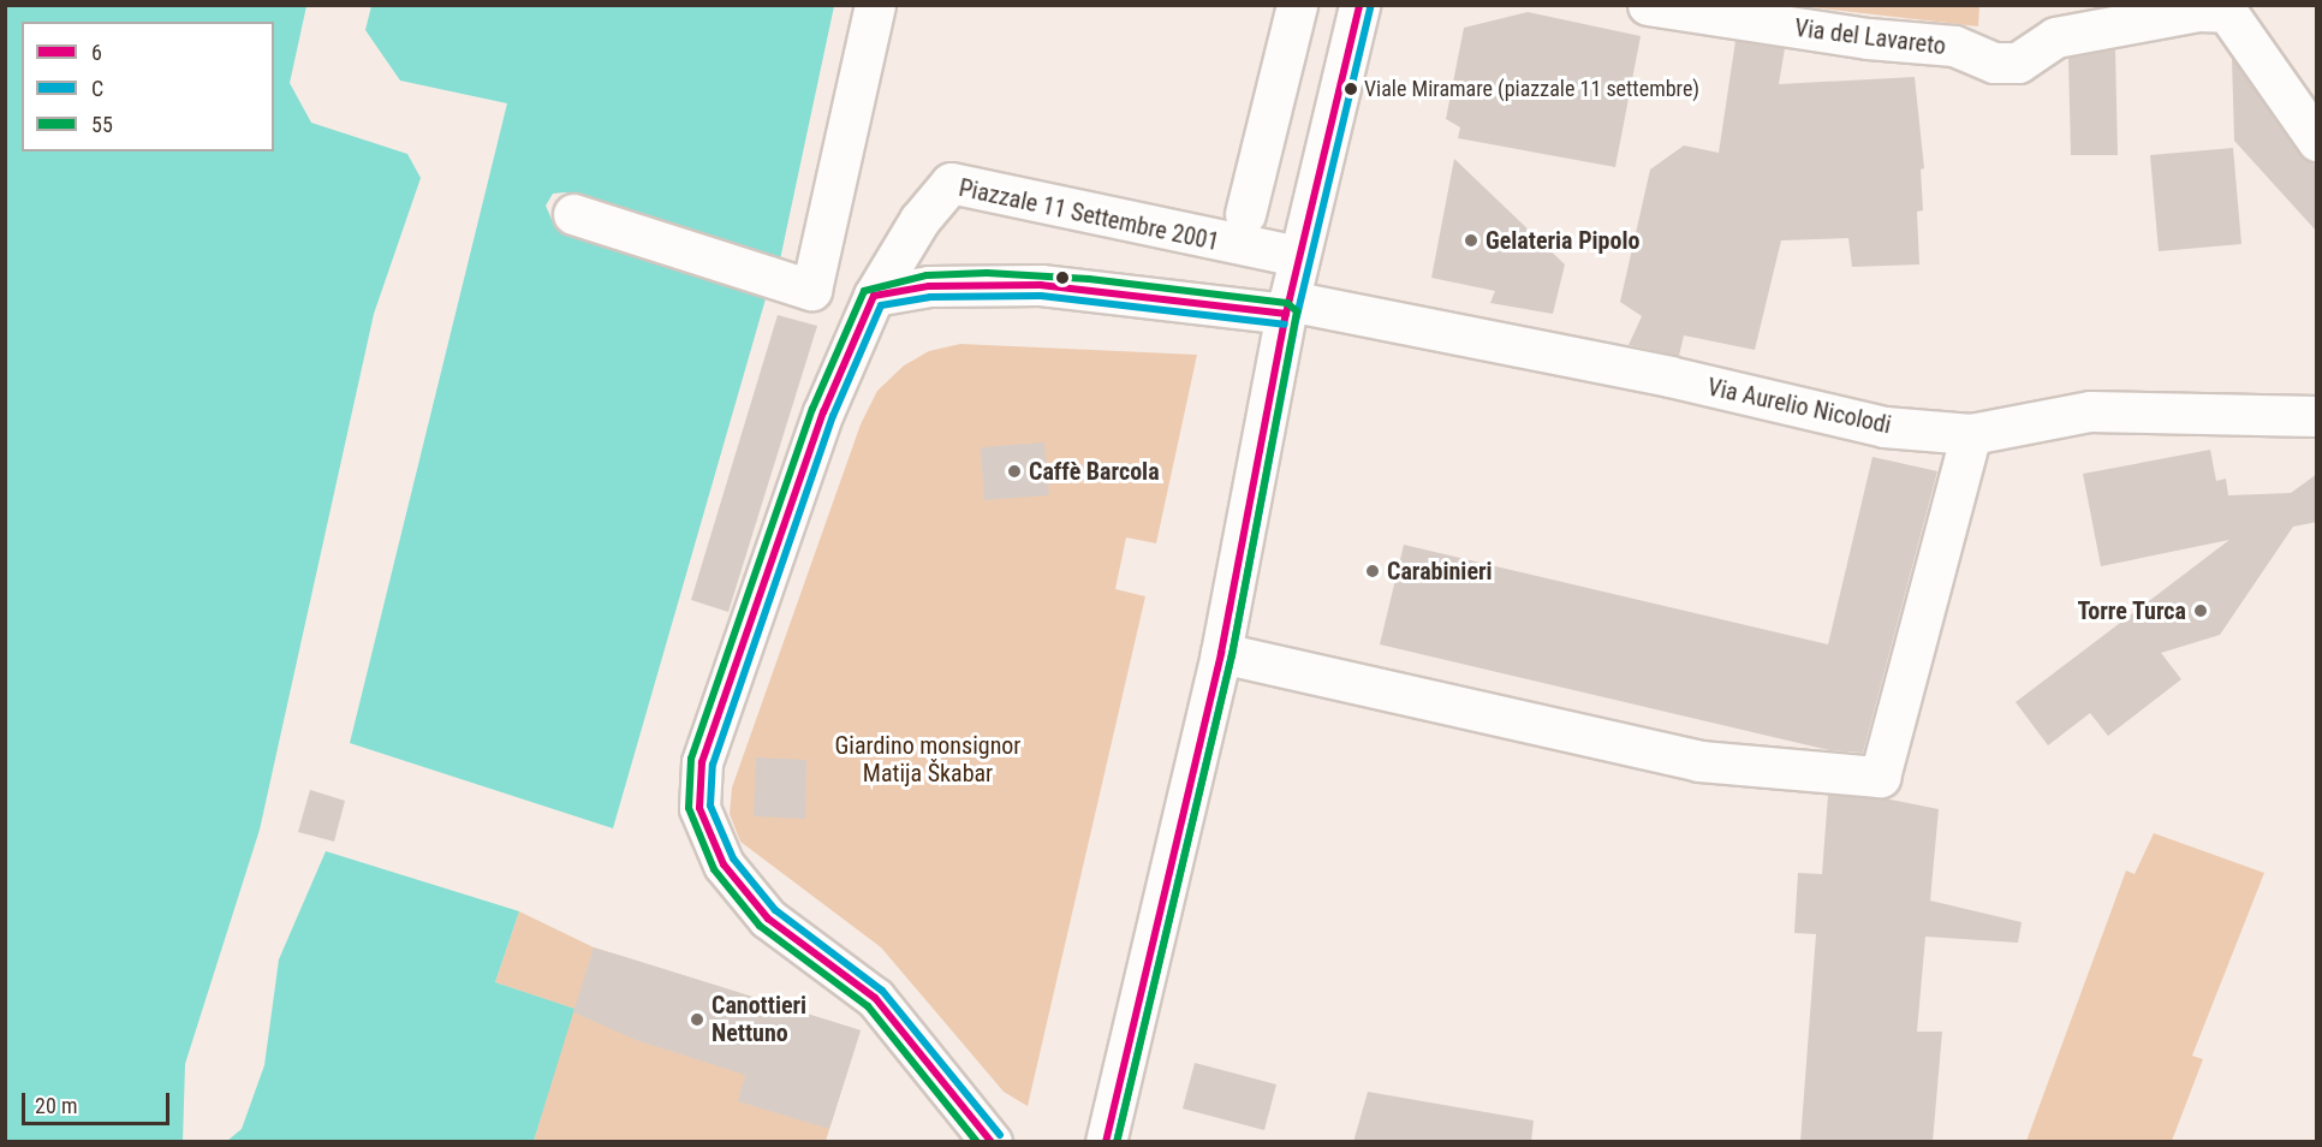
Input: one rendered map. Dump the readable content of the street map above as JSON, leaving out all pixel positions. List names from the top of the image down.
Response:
{
  "streets": {
    "street": ["Via del Lavareto", "Piazzale 11 Settembre 2001", "Via Aurelio Nicolodi"]
  },
  "parks": ["Giardino monsignor Matija Škabar"],
  "places": [
    "Viale Miramare (piazzale 11 settembre)",
    "Gelateria Pipolo",
    "Caffè Barcola",
    "Carabinieri",
    "Torre Turca",
    "Canottieri Nettuno"
  ],
  "lines": ["transit line 6", "transit line C", "transit line 55"],
  "legend": ["6", "C", "55"],
  "scale_bar": "20 m"
}
